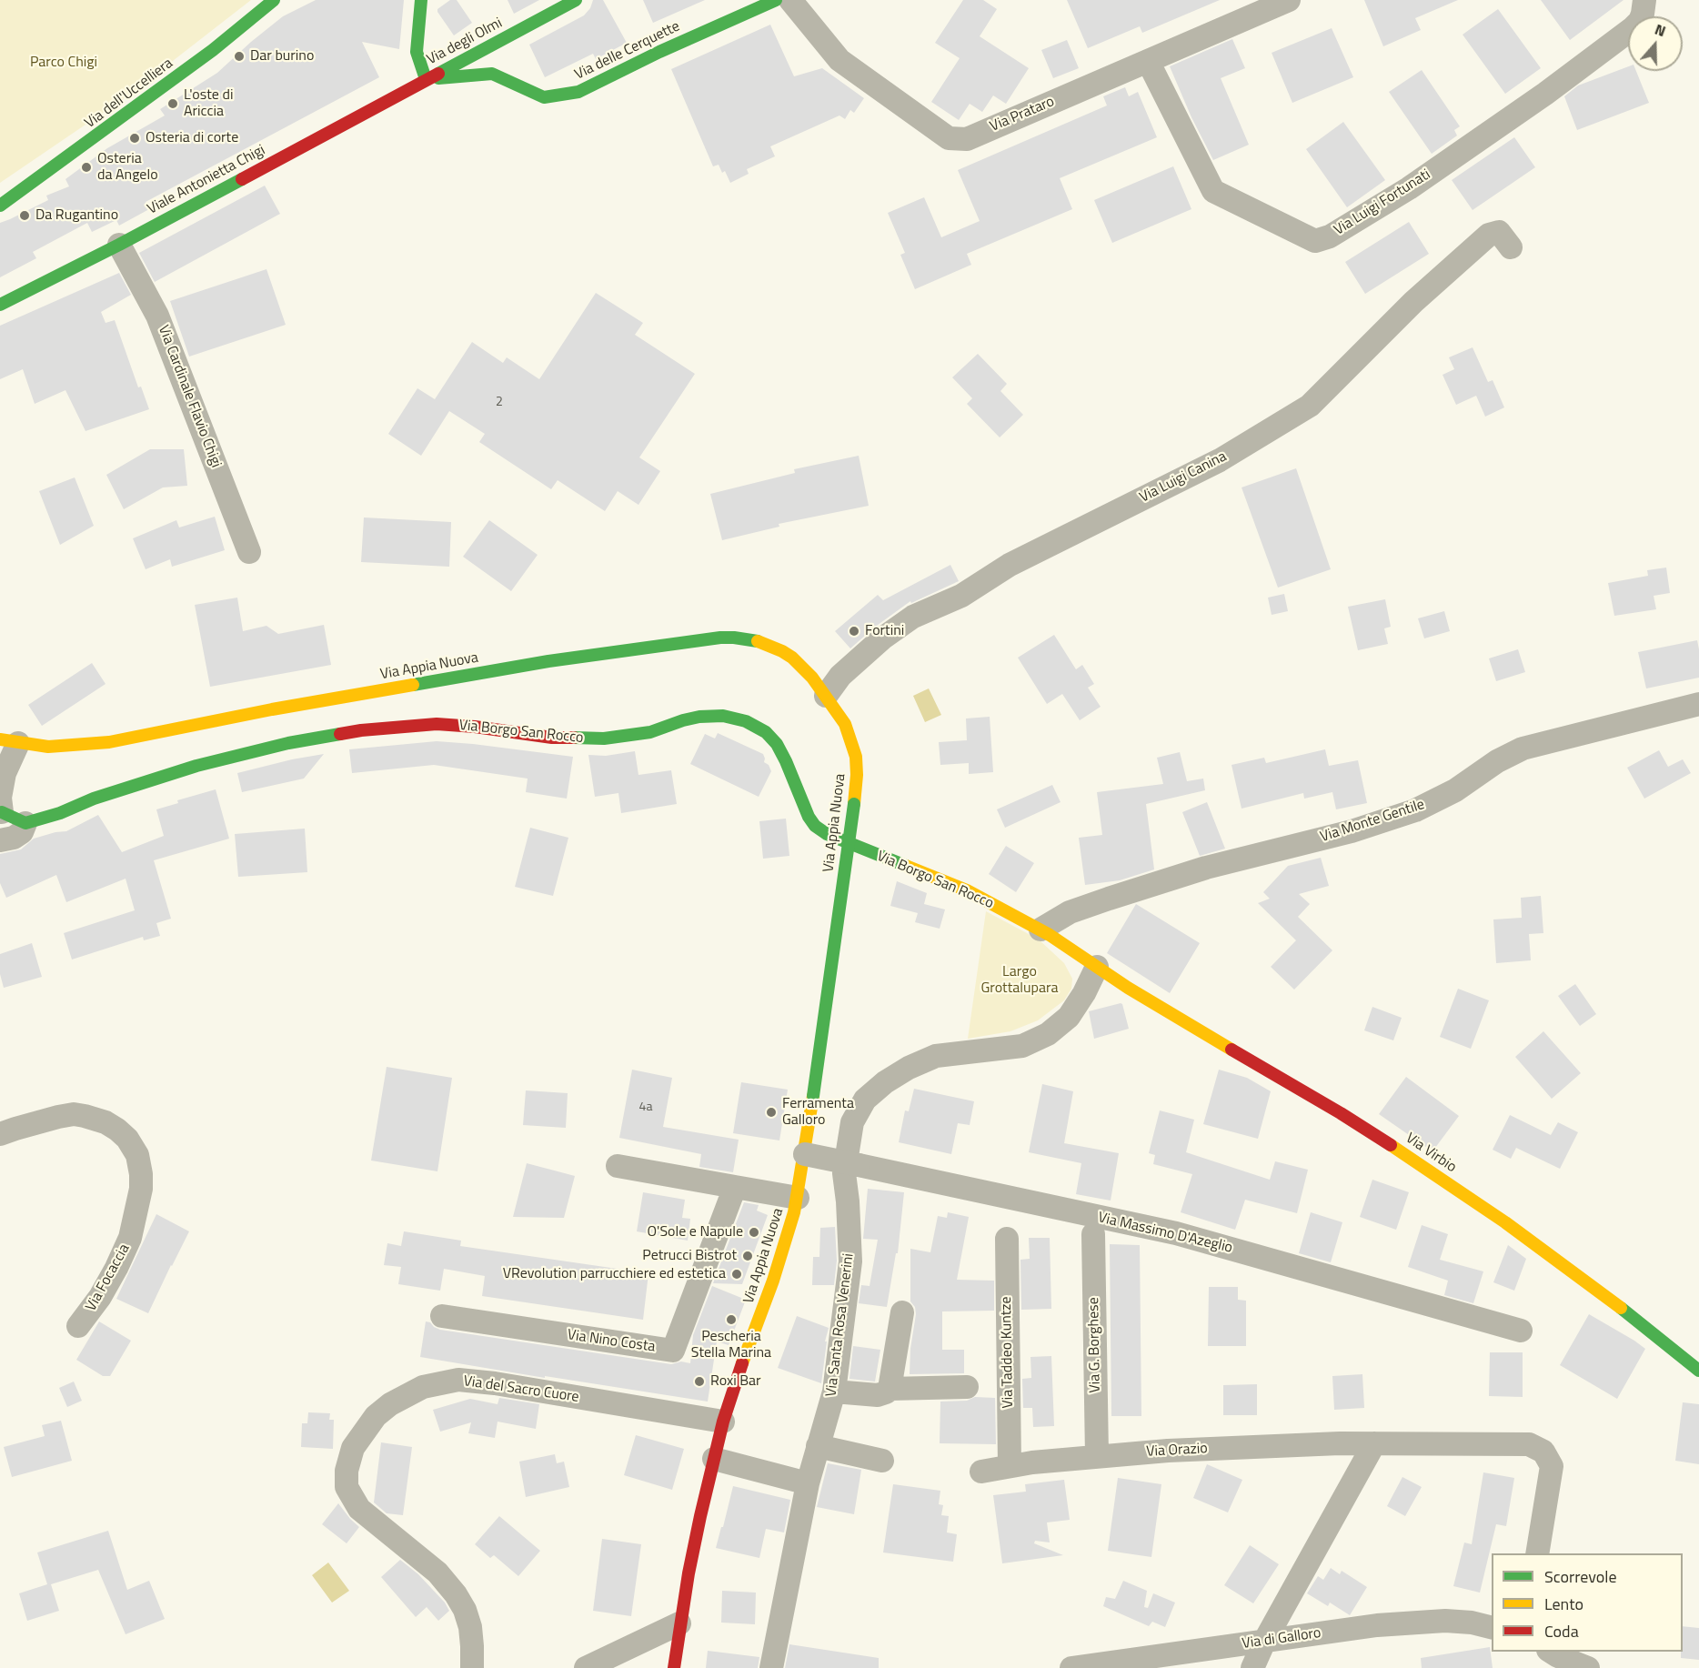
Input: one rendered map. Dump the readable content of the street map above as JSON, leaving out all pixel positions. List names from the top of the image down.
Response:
{
  "streets": {
    "street": [
      "Via degli Olmi",
      "Via delle Cerquette",
      "Via dell'Uccelliera",
      "Via Prataro",
      "Viale Antonietta Chigi",
      "Via Luigi Fortunati",
      "Via Cardinale Flavio Chigi",
      "Via Luigi Canina",
      "Via Appia Nuova",
      "Via Borgo San Rocco",
      "Via Monte Gentile",
      "Via Virbio",
      "Via Massimo D'Azeglio",
      "Via Focaccia",
      "Via Santa Rosa Venerini",
      "Via Nino Costa",
      "Via G. Borghese",
      "Via Taddeo Kuntze",
      "Via del Sacro Cuore",
      "Via Orazio",
      "Via di Galloro"
    ]
  },
  "crossings": [
    ["Via degli Olmi", "Via delle Cerquette"],
    ["Via degli Olmi", "Viale Antonietta Chigi"],
    ["Via delle Cerquette", "Viale Antonietta Chigi"],
    ["Via Prataro", "Via Luigi Fortunati"],
    ["Viale Antonietta Chigi", "Via Cardinale Flavio Chigi"],
    ["Via Luigi Canina", "Via Appia Nuova"],
    ["Via Appia Nuova", "Via Massimo D'Azeglio"],
    ["Via Appia Nuova", "Via del Sacro Cuore"],
    ["Via Borgo San Rocco", "Via Monte Gentile"],
    ["Via Virbio", "Via Santa Rosa Venerini"],
    ["Via G. Borghese", "Via Orazio"],
    ["Via Taddeo Kuntze", "Via Orazio"]
  ],
  "parks": ["Parco Chigi", "Largo Grottalupara"],
  "places": [
    "Dar burino",
    "L'oste di Ariccia",
    "Osteria di corte",
    "Osteria da Angelo",
    "Da Rugantino",
    "Fortini",
    "Ferramenta Galloro",
    "O'Sole e Napule",
    "Petrucci Bistrot",
    "VRevolution parrucchiere ed estetica",
    "Pescheria Stella Marina",
    "Roxi Bar"
  ],
  "house_numbers": ["2", "4a"],
  "legend": ["Scorrevole", "Lento", "Coda"],
  "north": "top"
}
